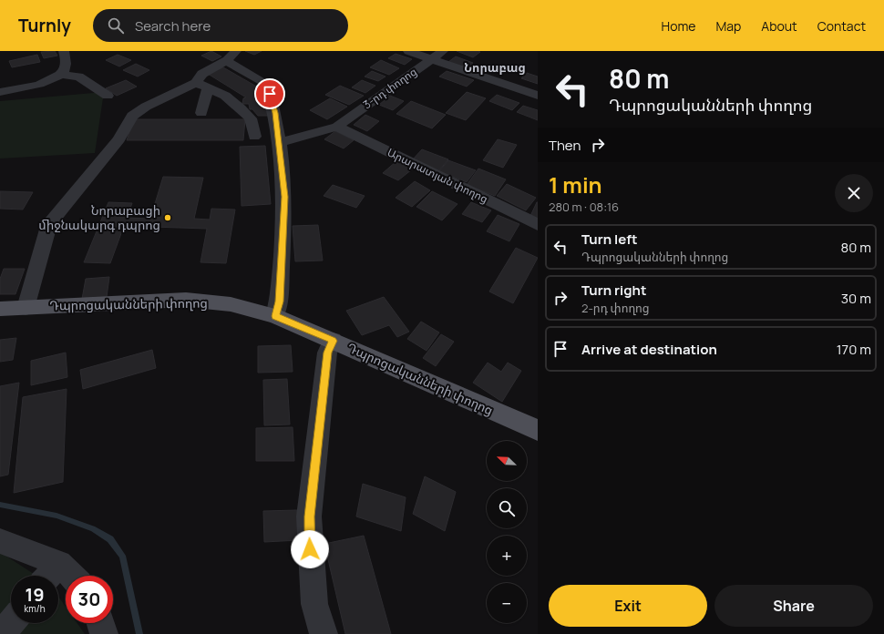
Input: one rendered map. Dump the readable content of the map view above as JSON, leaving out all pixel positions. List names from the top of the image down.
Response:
{
  "streets": {
    "main road": ["Դպրոցականների փողոց"],
    "street": ["3-րդ փողոց", "Արարատյան փողոց"]
  },
  "crossings": [
    ["3-րդ փողոց", "Արարատյան փողոց"]
  ],
  "districts": ["Նորաբաց"],
  "places": ["Նորաբացի միջնակարգ դպրոց"],
  "north": "top left",
  "page": {
    "header": "Turnly",
    "search": "Search here",
    "nav": [
      "Home",
      "Map",
      "About",
      "Contact"
    ],
    "turn": ["80 m", "Դպրոցականների փողոց"],
    "then": "Then",
    "heading": ["1 min", "280 m · 08:16"],
    "list": [
      {
        "name": "Turn left",
        "note": "Դպրոցականների փողոց",
        "value": "80 m"
      },
      {
        "name": "Turn right",
        "note": "2-րդ փողոց",
        "value": "30 m"
      },
      {
        "name": "Arrive at destination",
        "value": "170 m"
      }
    ],
    "map_buttons": ["+", "−"],
    "speed": "19 km/h",
    "limit": "30",
    "buttons": ["Exit", "Share"]
  }
}
